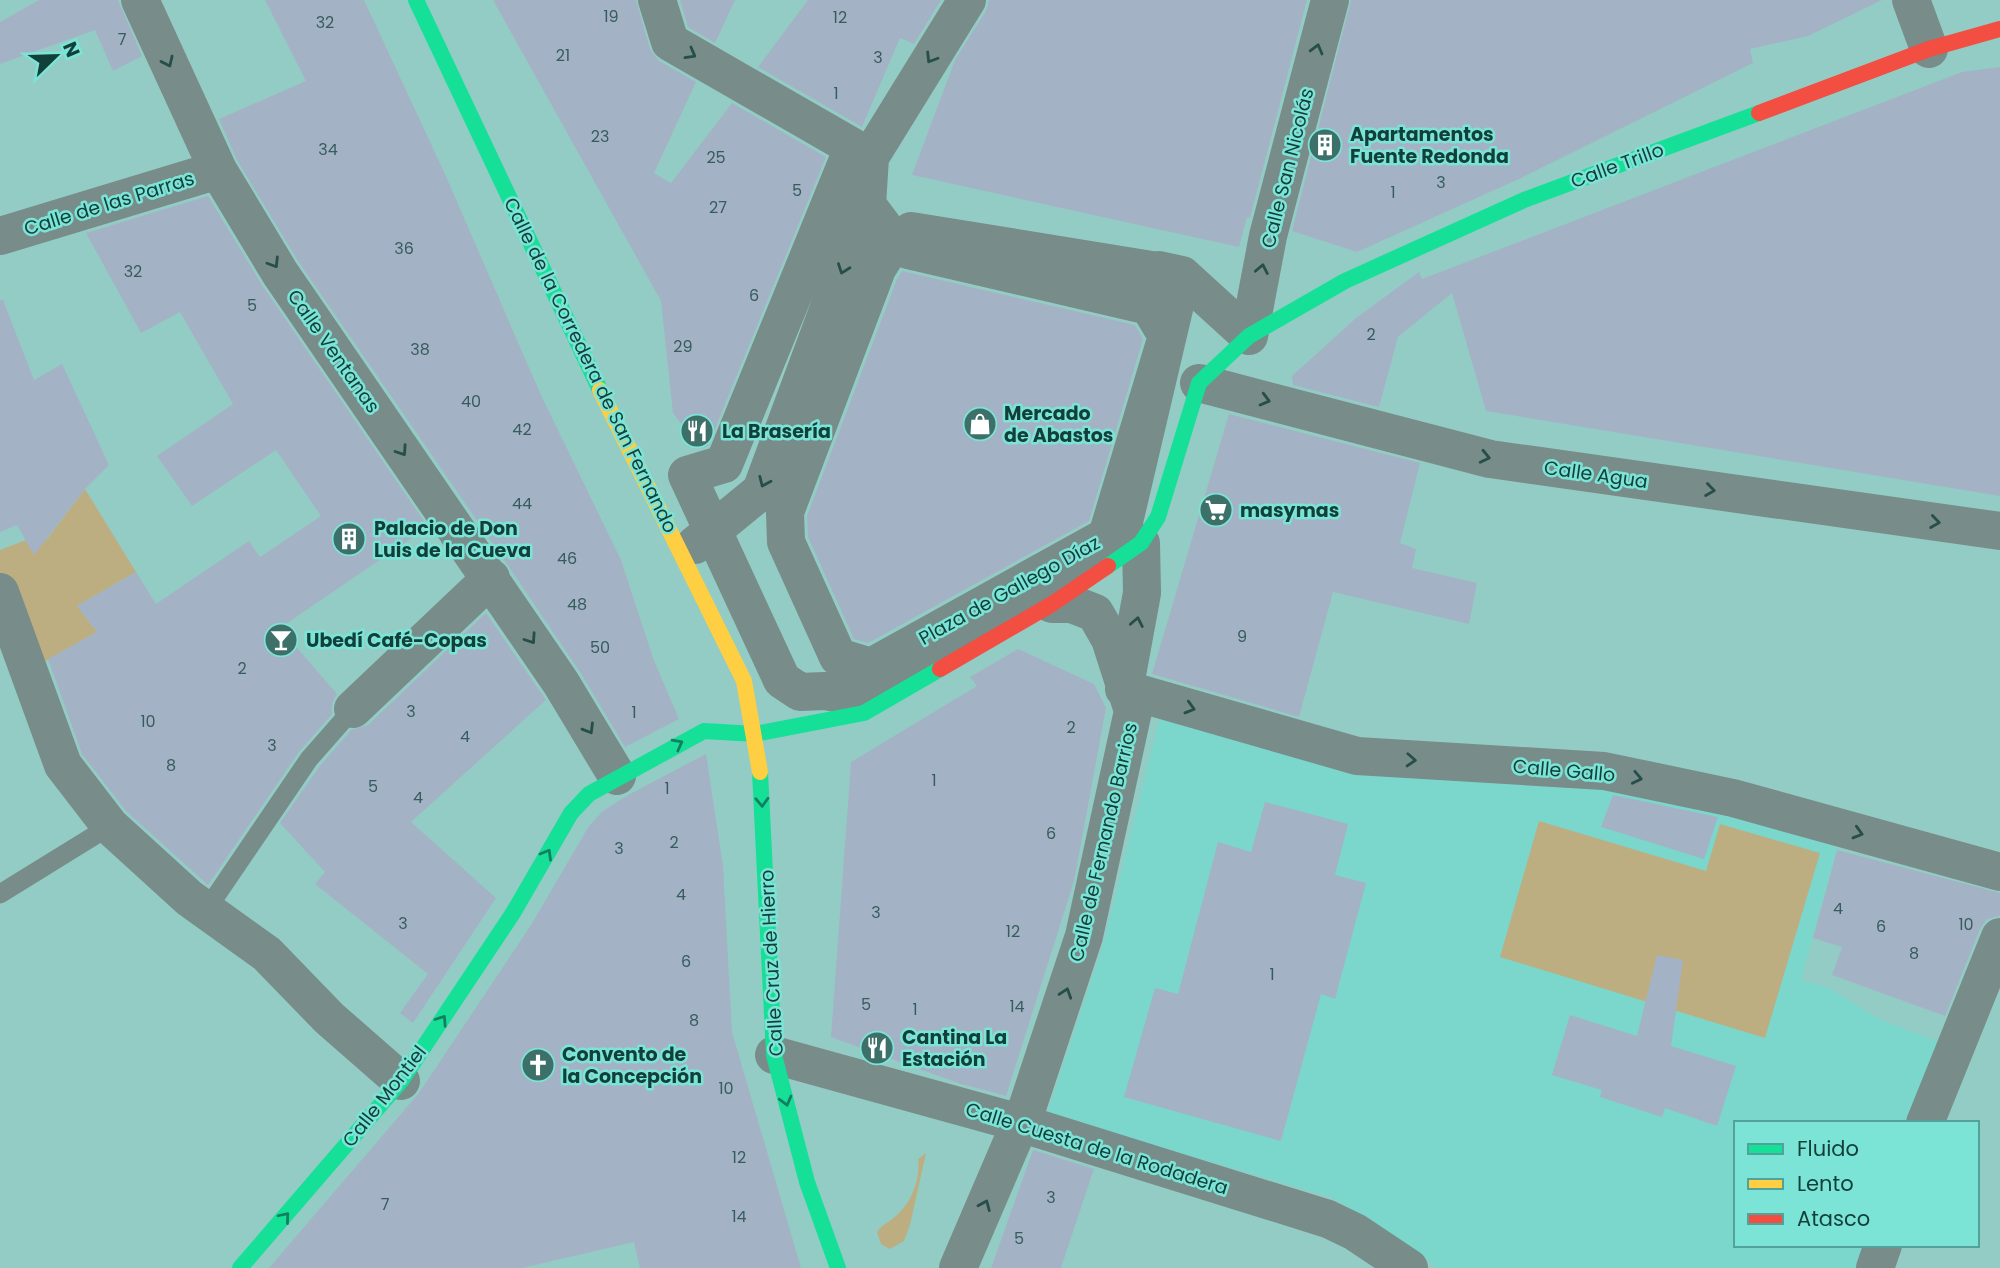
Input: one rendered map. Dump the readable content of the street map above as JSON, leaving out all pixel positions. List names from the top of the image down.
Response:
{
  "streets": {
    "street": [
      "Calle Trillo",
      "Calle San Nicolás",
      "Calle de las Parras",
      "Calle Ventanas",
      "Calle de la Corredera de San Fernando",
      "Calle Agua",
      "Plaza de Gallego Díaz",
      "Calle Gallo",
      "Calle de Fernando Barrios",
      "Calle Cruz de Hierro",
      "Calle Montiel",
      "Calle Cuesta de la Rodadera"
    ]
  },
  "crossings": [
    ["Calle Trillo", "Calle San Nicolás"],
    ["Calle Trillo", "Plaza de Gallego Díaz"],
    ["Calle San Nicolás", "Plaza de Gallego Díaz"],
    ["Calle de las Parras", "Calle Ventanas"],
    ["Calle Ventanas", "Plaza de Gallego Díaz"],
    ["Calle Ventanas", "Calle Montiel"],
    ["Calle de la Corredera de San Fernando", "Plaza de Gallego Díaz"],
    ["Calle de la Corredera de San Fernando", "Calle Cruz de Hierro"],
    ["Calle Agua", "Plaza de Gallego Díaz"],
    ["Plaza de Gallego Díaz", "Calle Gallo"],
    ["Plaza de Gallego Díaz", "Calle de Fernando Barrios"],
    ["Plaza de Gallego Díaz", "Calle Cruz de Hierro"],
    ["Plaza de Gallego Díaz", "Calle Montiel"],
    ["Calle Gallo", "Calle de Fernando Barrios"],
    ["Calle de Fernando Barrios", "Calle Cuesta de la Rodadera"],
    ["Calle Cruz de Hierro", "Calle Cuesta de la Rodadera"]
  ],
  "one_way": [
    "Calle San Nicolás",
    "Calle Ventanas",
    "Calle Agua",
    "Calle Gallo",
    "Calle de Fernando Barrios",
    "Calle Cruz de Hierro",
    "Calle Montiel"
  ],
  "places": {
    "building": ["Apartamentos Fuente Redonda", "Palacio de Don Luis de la Cueva"],
    "shop": ["Mercado de Abastos"],
    "restaurant": ["La Brasería", "Cantina La Estación"],
    "supermarket": ["masymas"],
    "bar": ["Ubedí Café-Copas"],
    "church": ["Convento de la Concepción"]
  },
  "house_numbers": [
    "19",
    "12",
    "32",
    "7",
    "21",
    "3",
    "1",
    "23",
    "34",
    "25",
    "3",
    "5",
    "1",
    "27",
    "36",
    "32",
    "6",
    "5",
    "2",
    "29",
    "38",
    "40",
    "42",
    "44",
    "46",
    "48",
    "9",
    "50",
    "2",
    "3",
    "1",
    "10",
    "2",
    "4",
    "3",
    "8",
    "1",
    "5",
    "1",
    "4",
    "6",
    "2",
    "3",
    "4",
    "4",
    "3",
    "3",
    "10",
    "6",
    "12",
    "8",
    "6",
    "1",
    "5",
    "14",
    "1",
    "8",
    "10",
    "12",
    "3",
    "7",
    "14",
    "5"
  ],
  "legend": ["Fluido", "Lento", "Atasco"],
  "north": "top right"
}
